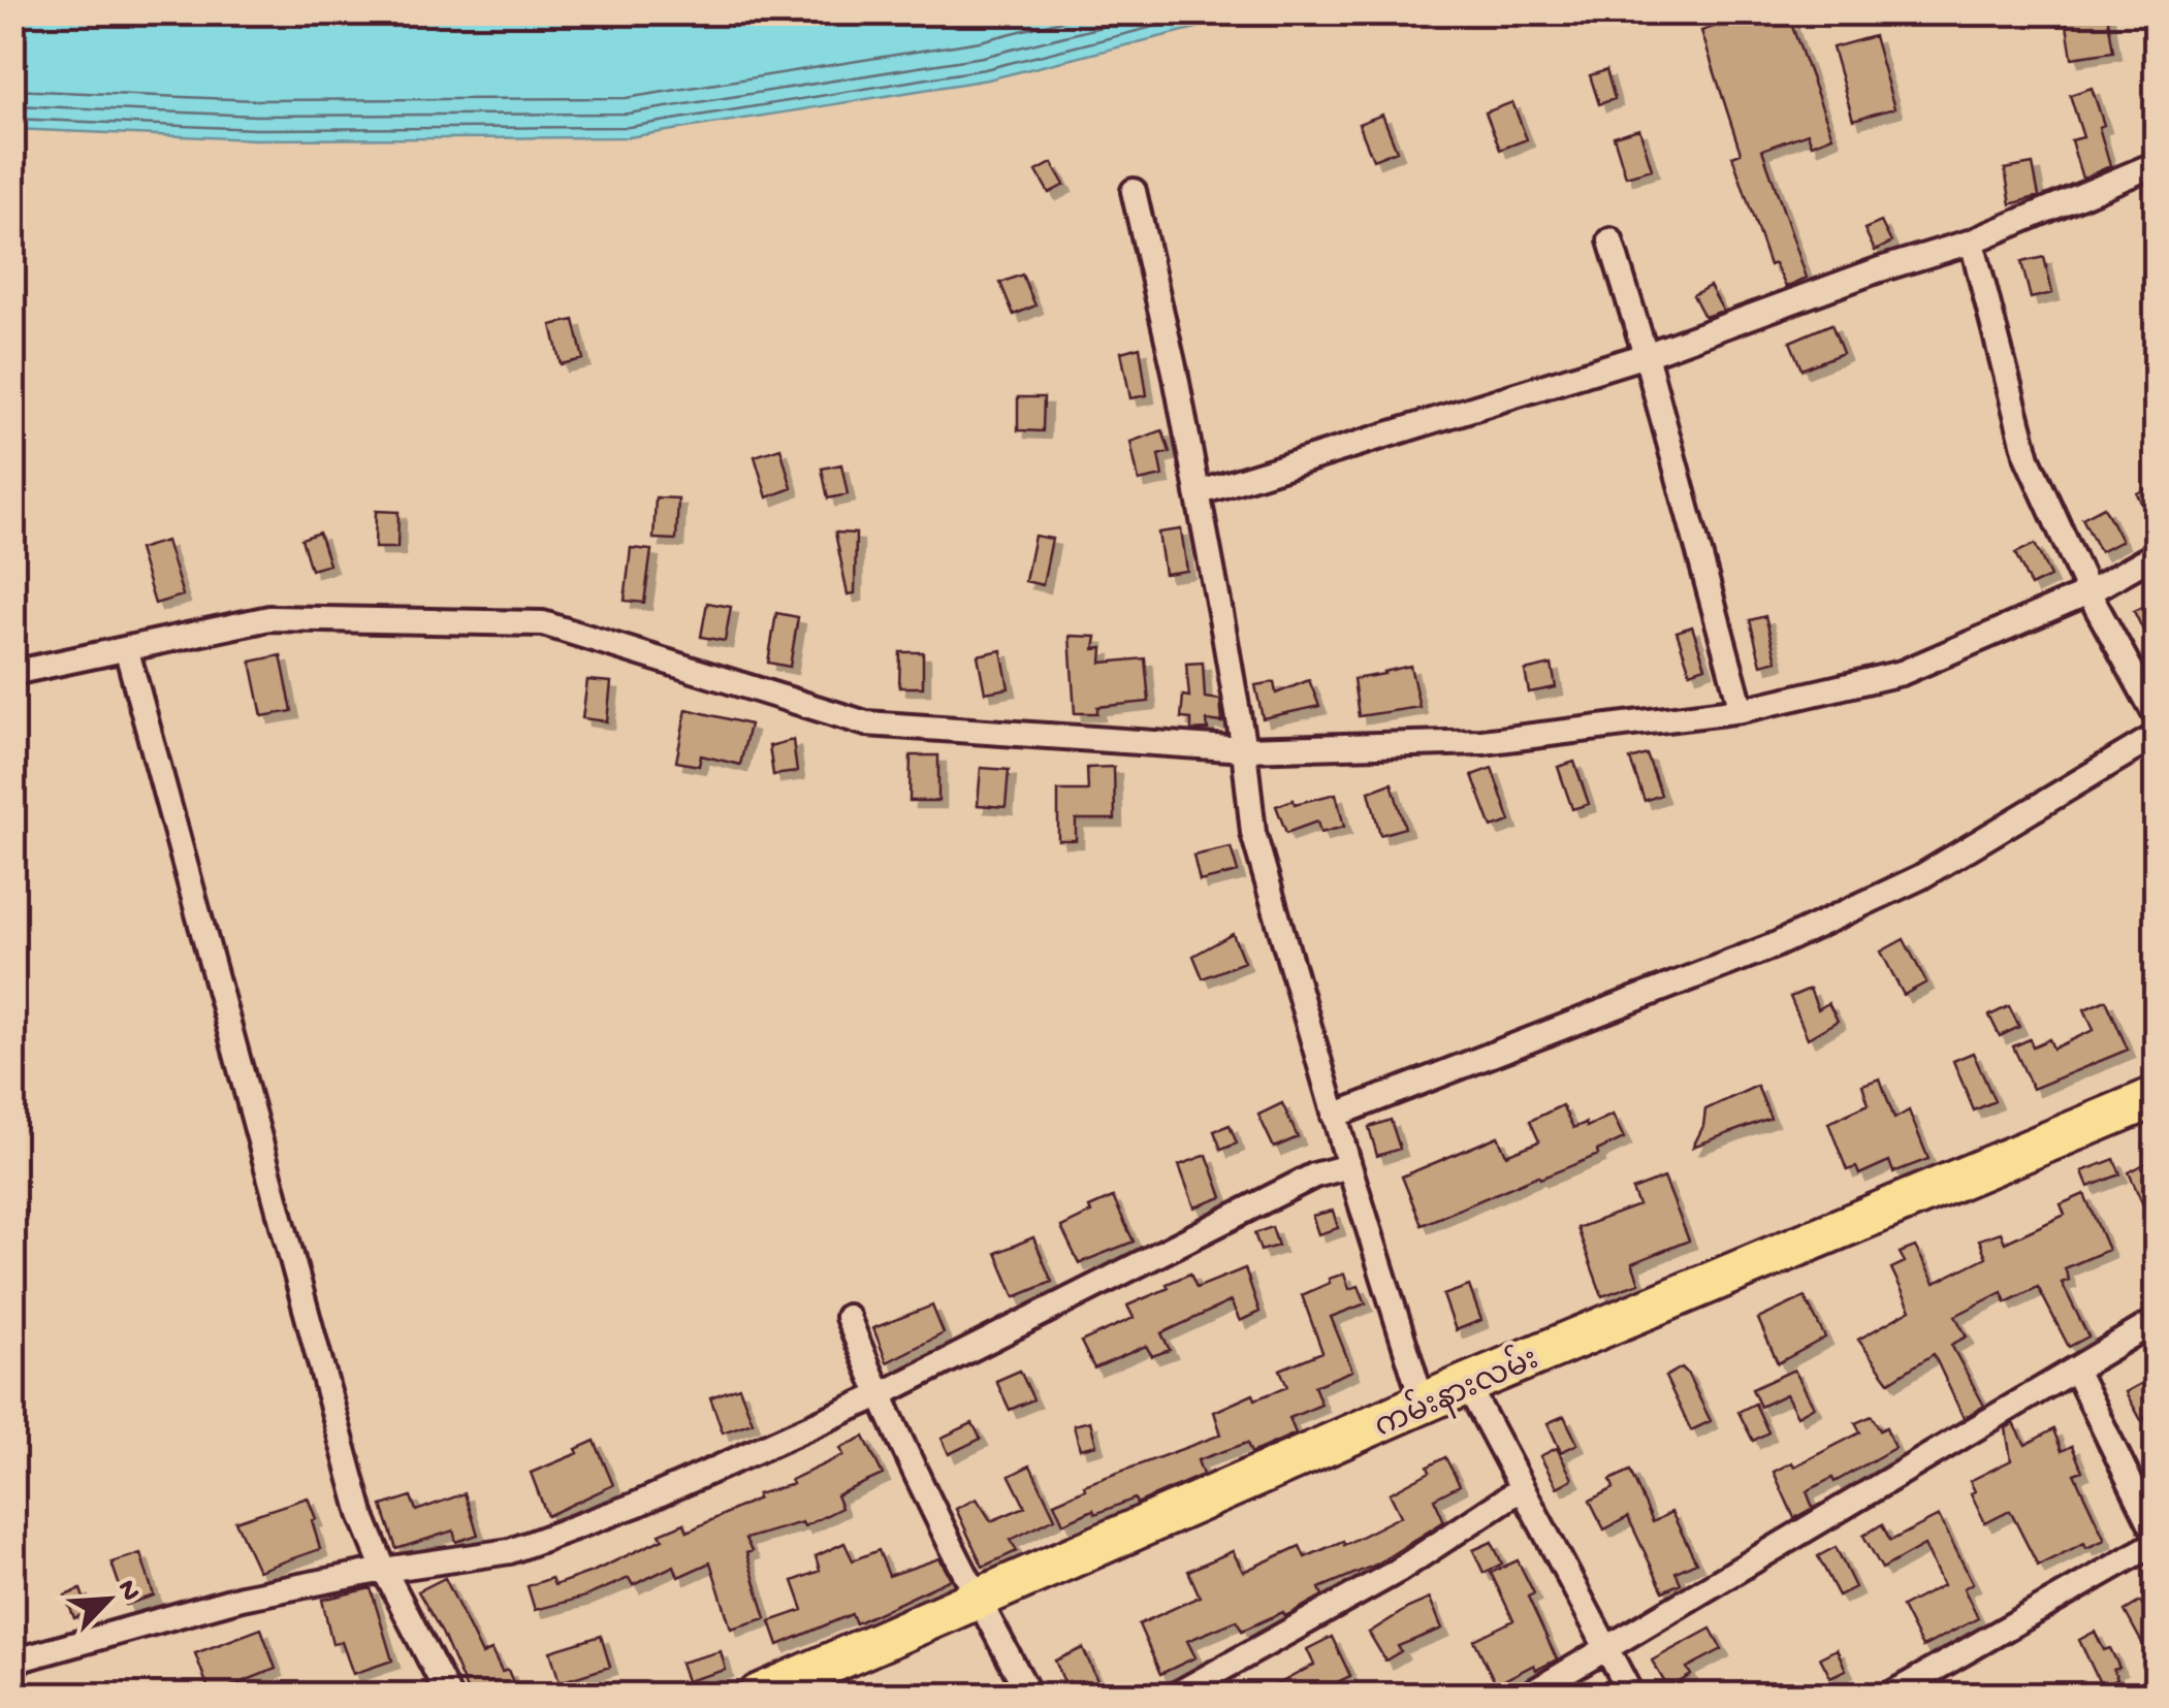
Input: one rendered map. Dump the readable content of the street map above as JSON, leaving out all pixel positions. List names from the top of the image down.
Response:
{
  "streets": {
    "main road": ["ကမ်းနားလမ်း"]
  },
  "north": "top right"
}
